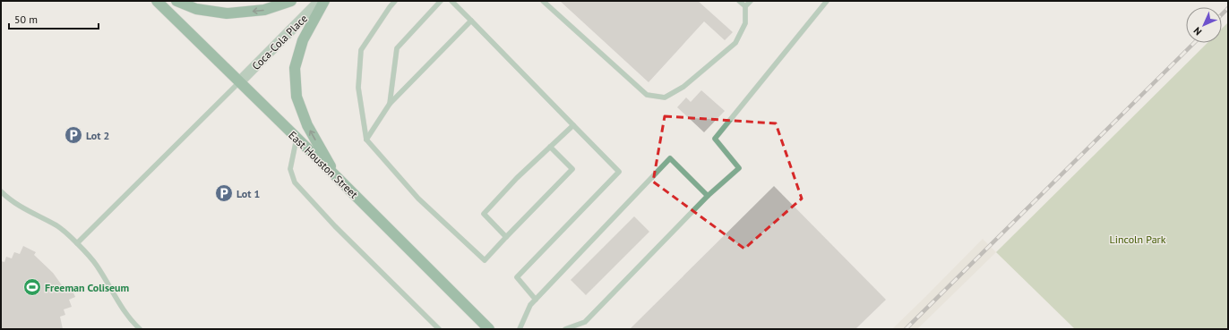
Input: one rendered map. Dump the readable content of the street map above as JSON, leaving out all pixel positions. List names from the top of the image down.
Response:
{
  "streets": {
    "main road": ["East Houston Street"],
    "street": ["Coca-Cola Place"]
  },
  "crossings": [
    ["Coca-Cola Place", "East Houston Street"]
  ],
  "parks": ["Lincoln Park"],
  "places": {
    "parking": ["Lot 2", "Lot 1"],
    "sports": ["Freeman Coliseum"]
  },
  "scale_bar": "50 m",
  "north": "bottom left"
}
